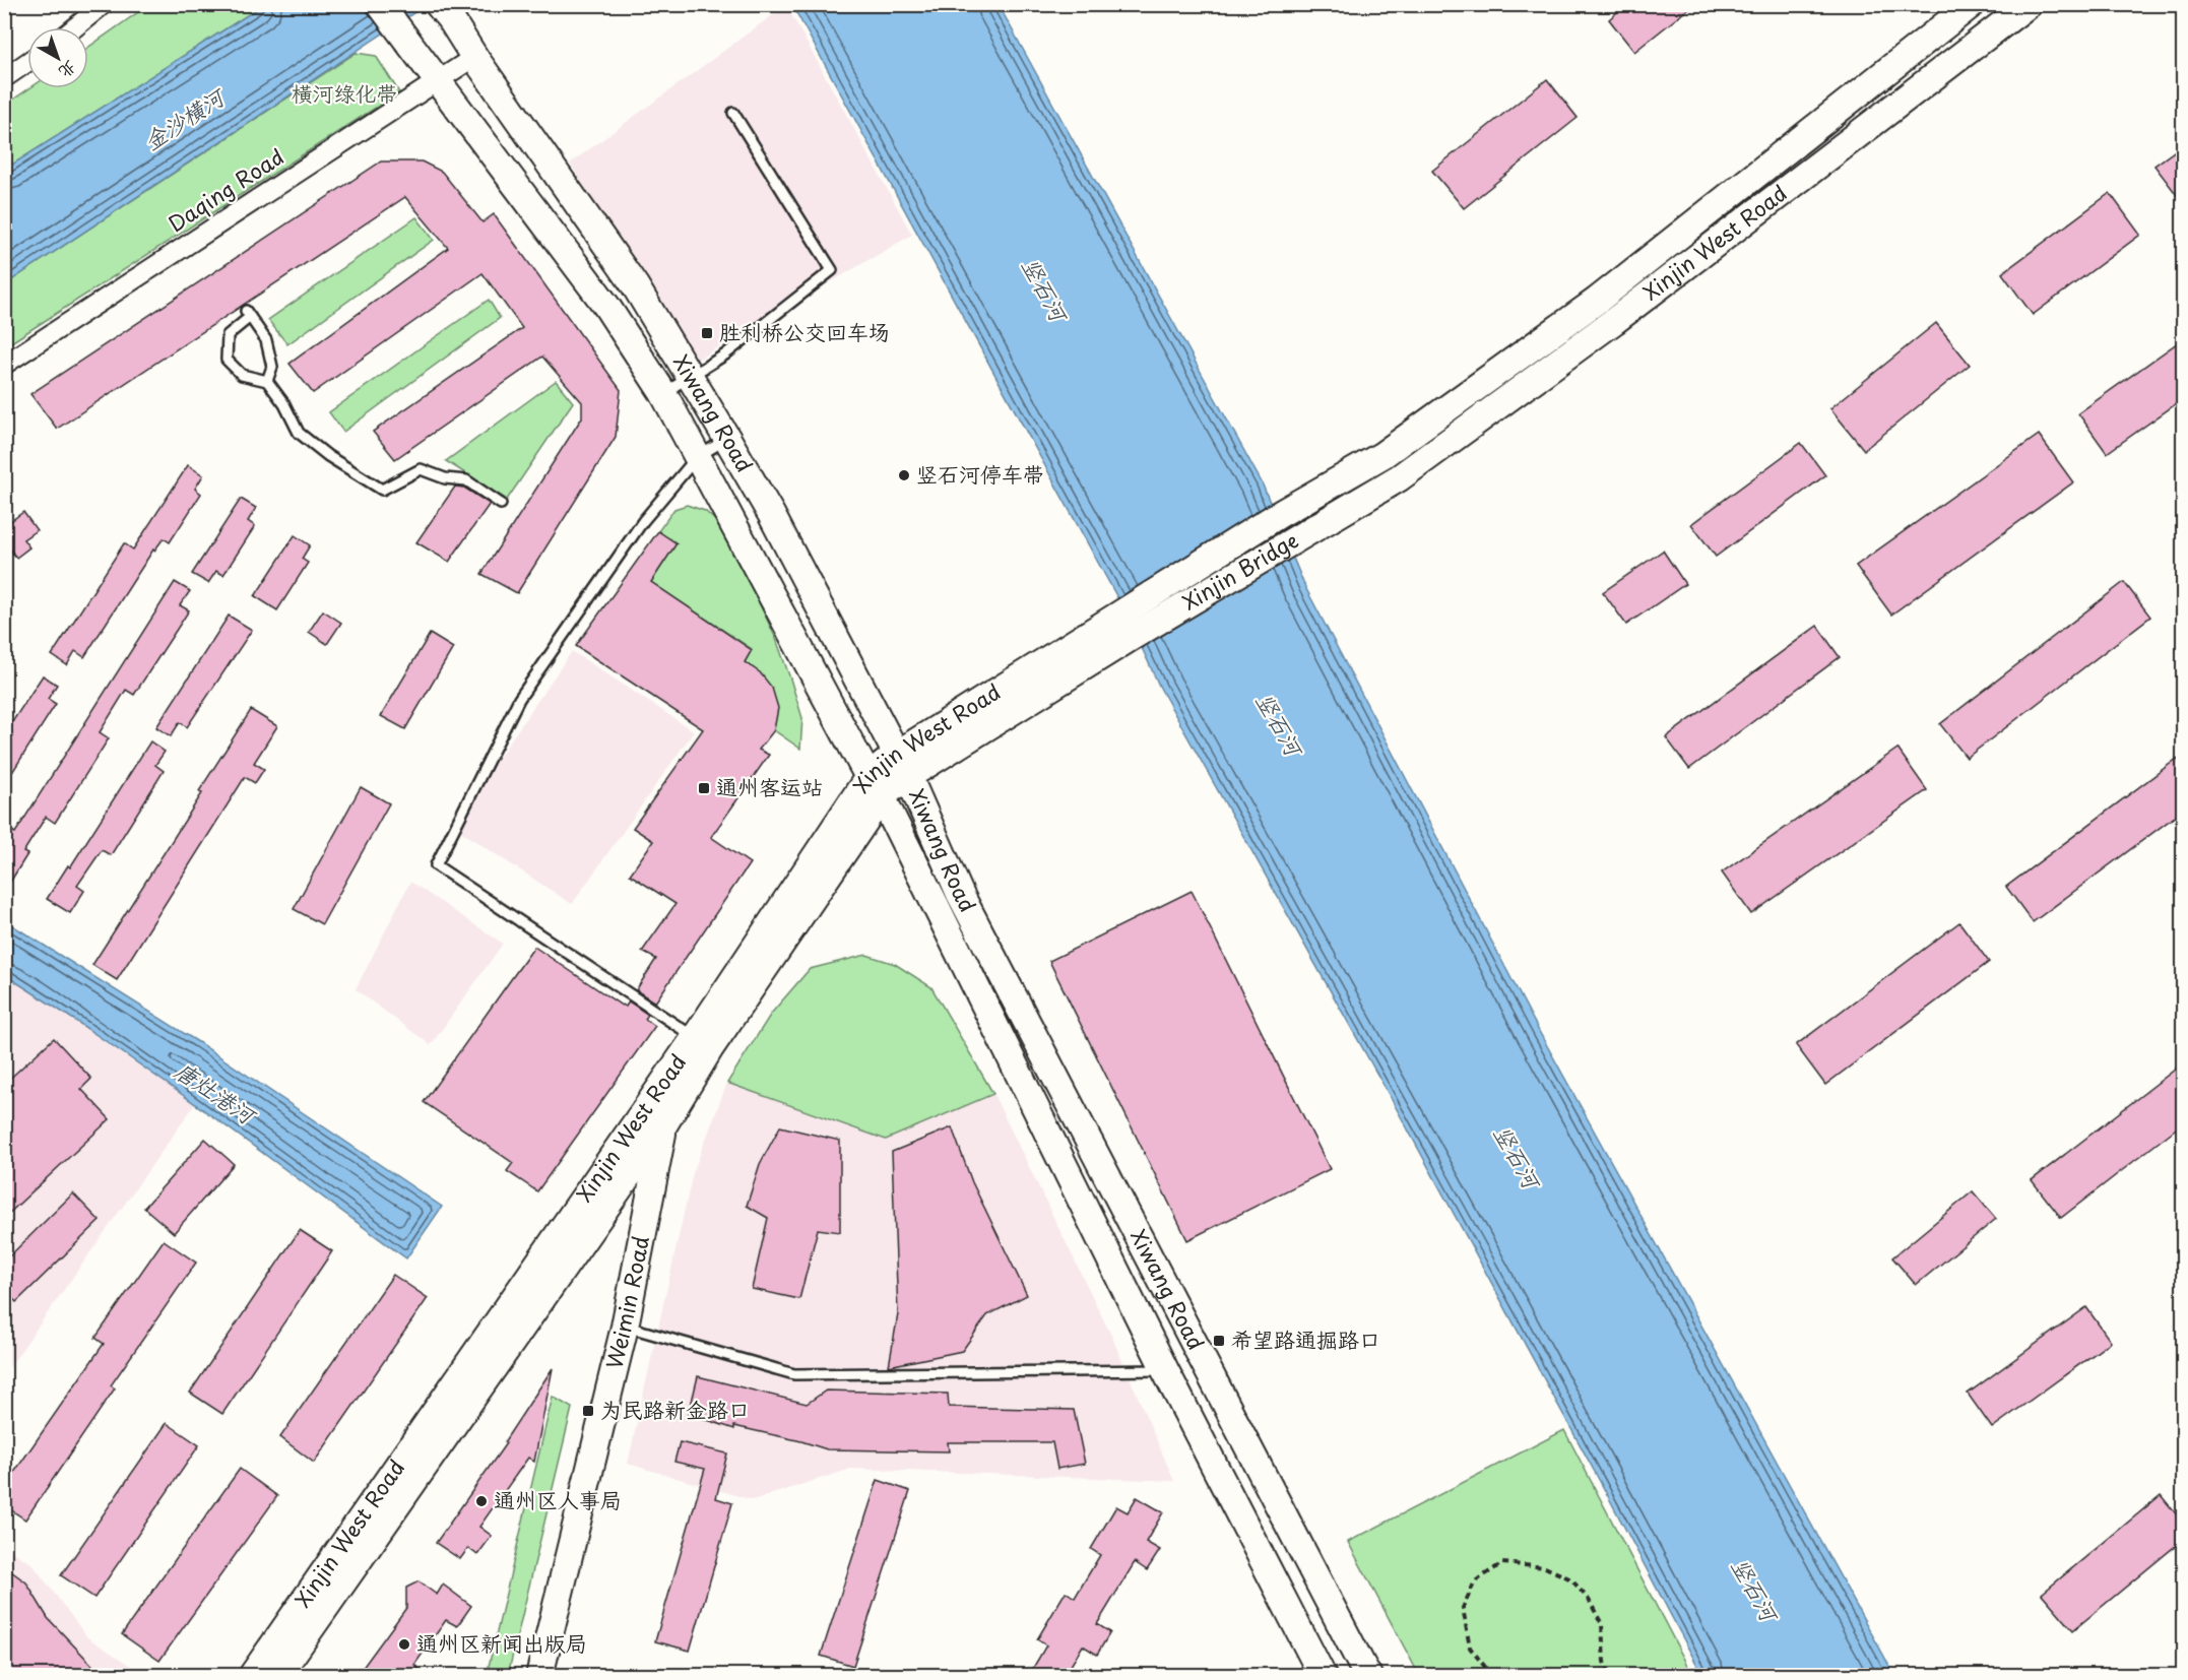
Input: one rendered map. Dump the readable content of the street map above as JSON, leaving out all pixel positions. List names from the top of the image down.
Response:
{
  "streets": {
    "main road": [
      "Xinjin West Road",
      "Xiwang Road",
      "Xinjin Bridge",
      "Weimin Road"
    ],
    "street": ["Daqing Road"]
  },
  "crossings": [
    ["Daqing Road", "Xiwang Road"],
    ["Xinjin West Road", "Xiwang Road"],
    ["Xinjin West Road", "Xinjin Bridge"],
    ["Xinjin West Road", "Weimin Road"]
  ],
  "water": ["金沙横河", "竖石河", "唐灶港河"],
  "parks": ["横河绿化带"],
  "places": {
    "transit": [
      "胜利桥公交回车场",
      "通州客运站",
      "希望路通掘路口",
      "为民路新金路口"
    ],
    "other": ["竖石河停车带", "通州区人事局", "通州区新闻出版局"]
  },
  "north": "bottom right"
}
